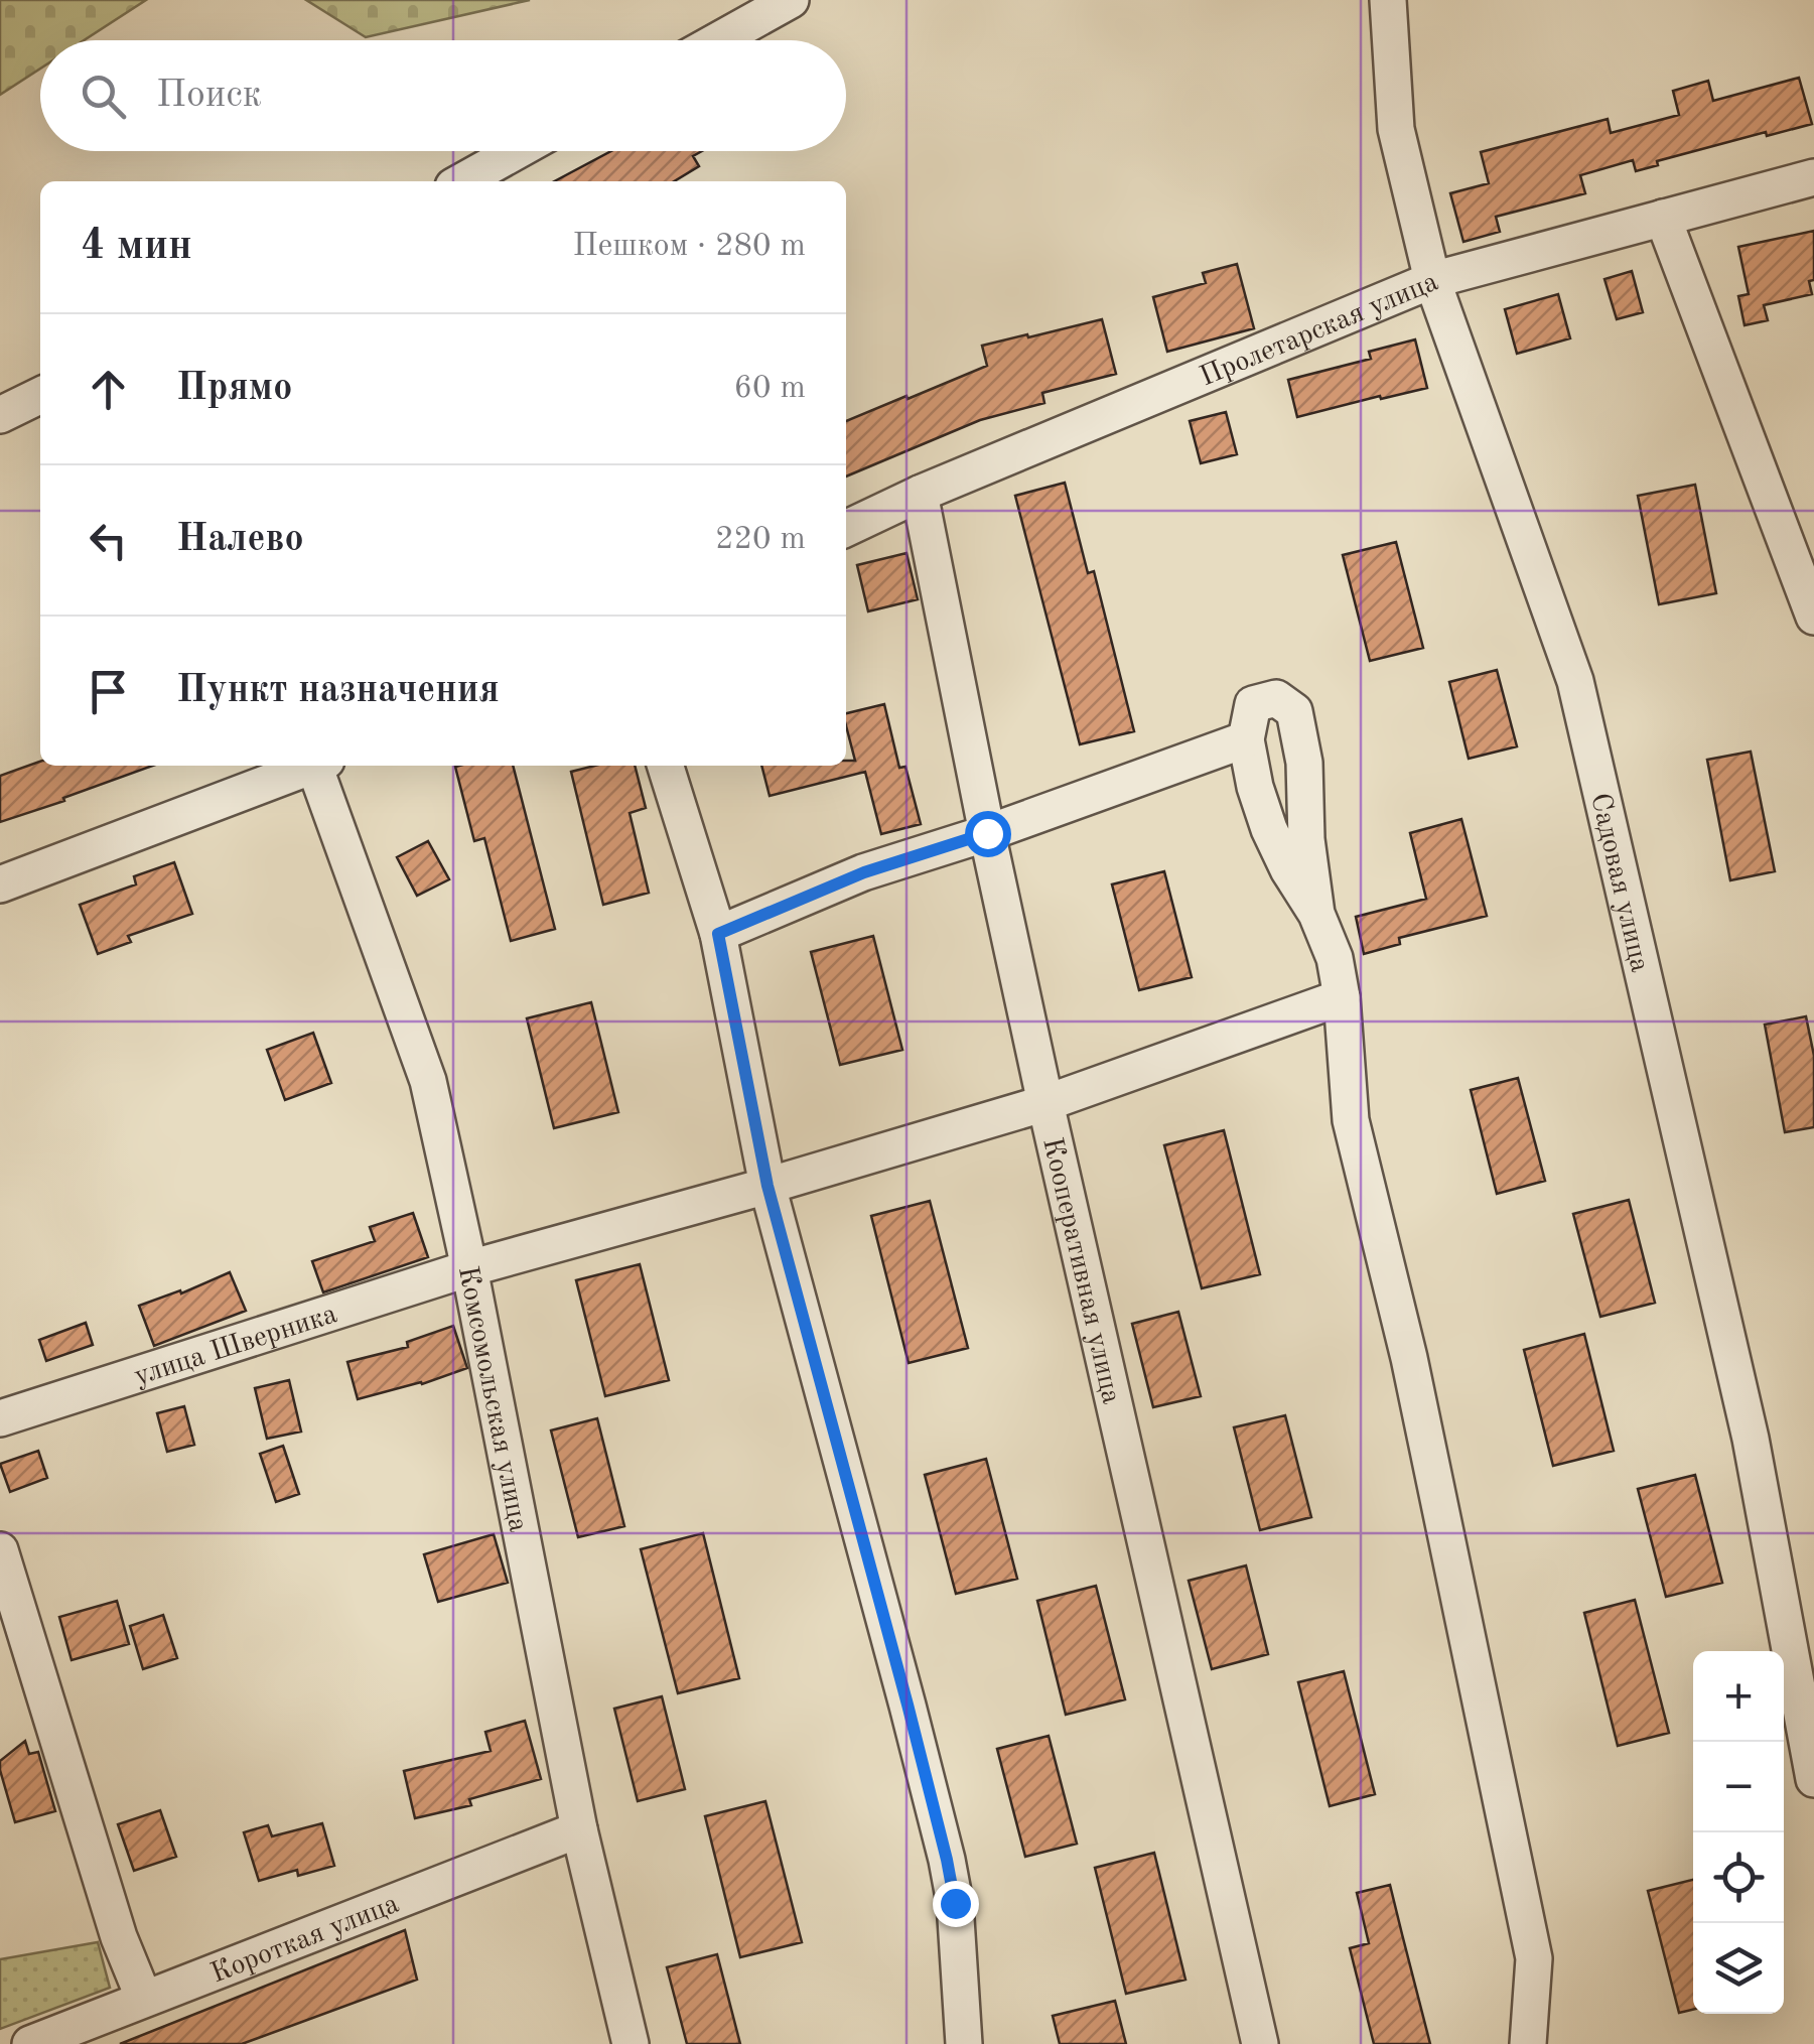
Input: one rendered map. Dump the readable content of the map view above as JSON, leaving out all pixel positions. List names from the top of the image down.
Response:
{
  "streets": {
    "street": [
      "Пролетарская улица",
      "Садовая улица",
      "Кооперативная улица",
      "улица Шверника",
      "Комсомольская улица",
      "Короткая улица"
    ]
  },
  "crossings": [
    ["Пролетарская улица", "Садовая улица"],
    ["Пролетарская улица", "Кооперативная улица"],
    ["Кооперативная улица", "улица Шверника"],
    ["улица Шверника", "Комсомольская улица"],
    ["Комсомольская улица", "Короткая улица"]
  ],
  "page": {
    "search": "Поиск",
    "heading": ["4 мин", "Пешком · 280 m"],
    "list": [
      ["Прямо", "60 m"],
      ["Налево", "220 m"],
      "Пункт назначения"
    ],
    "map_buttons": ["+", "−"]
  }
}
